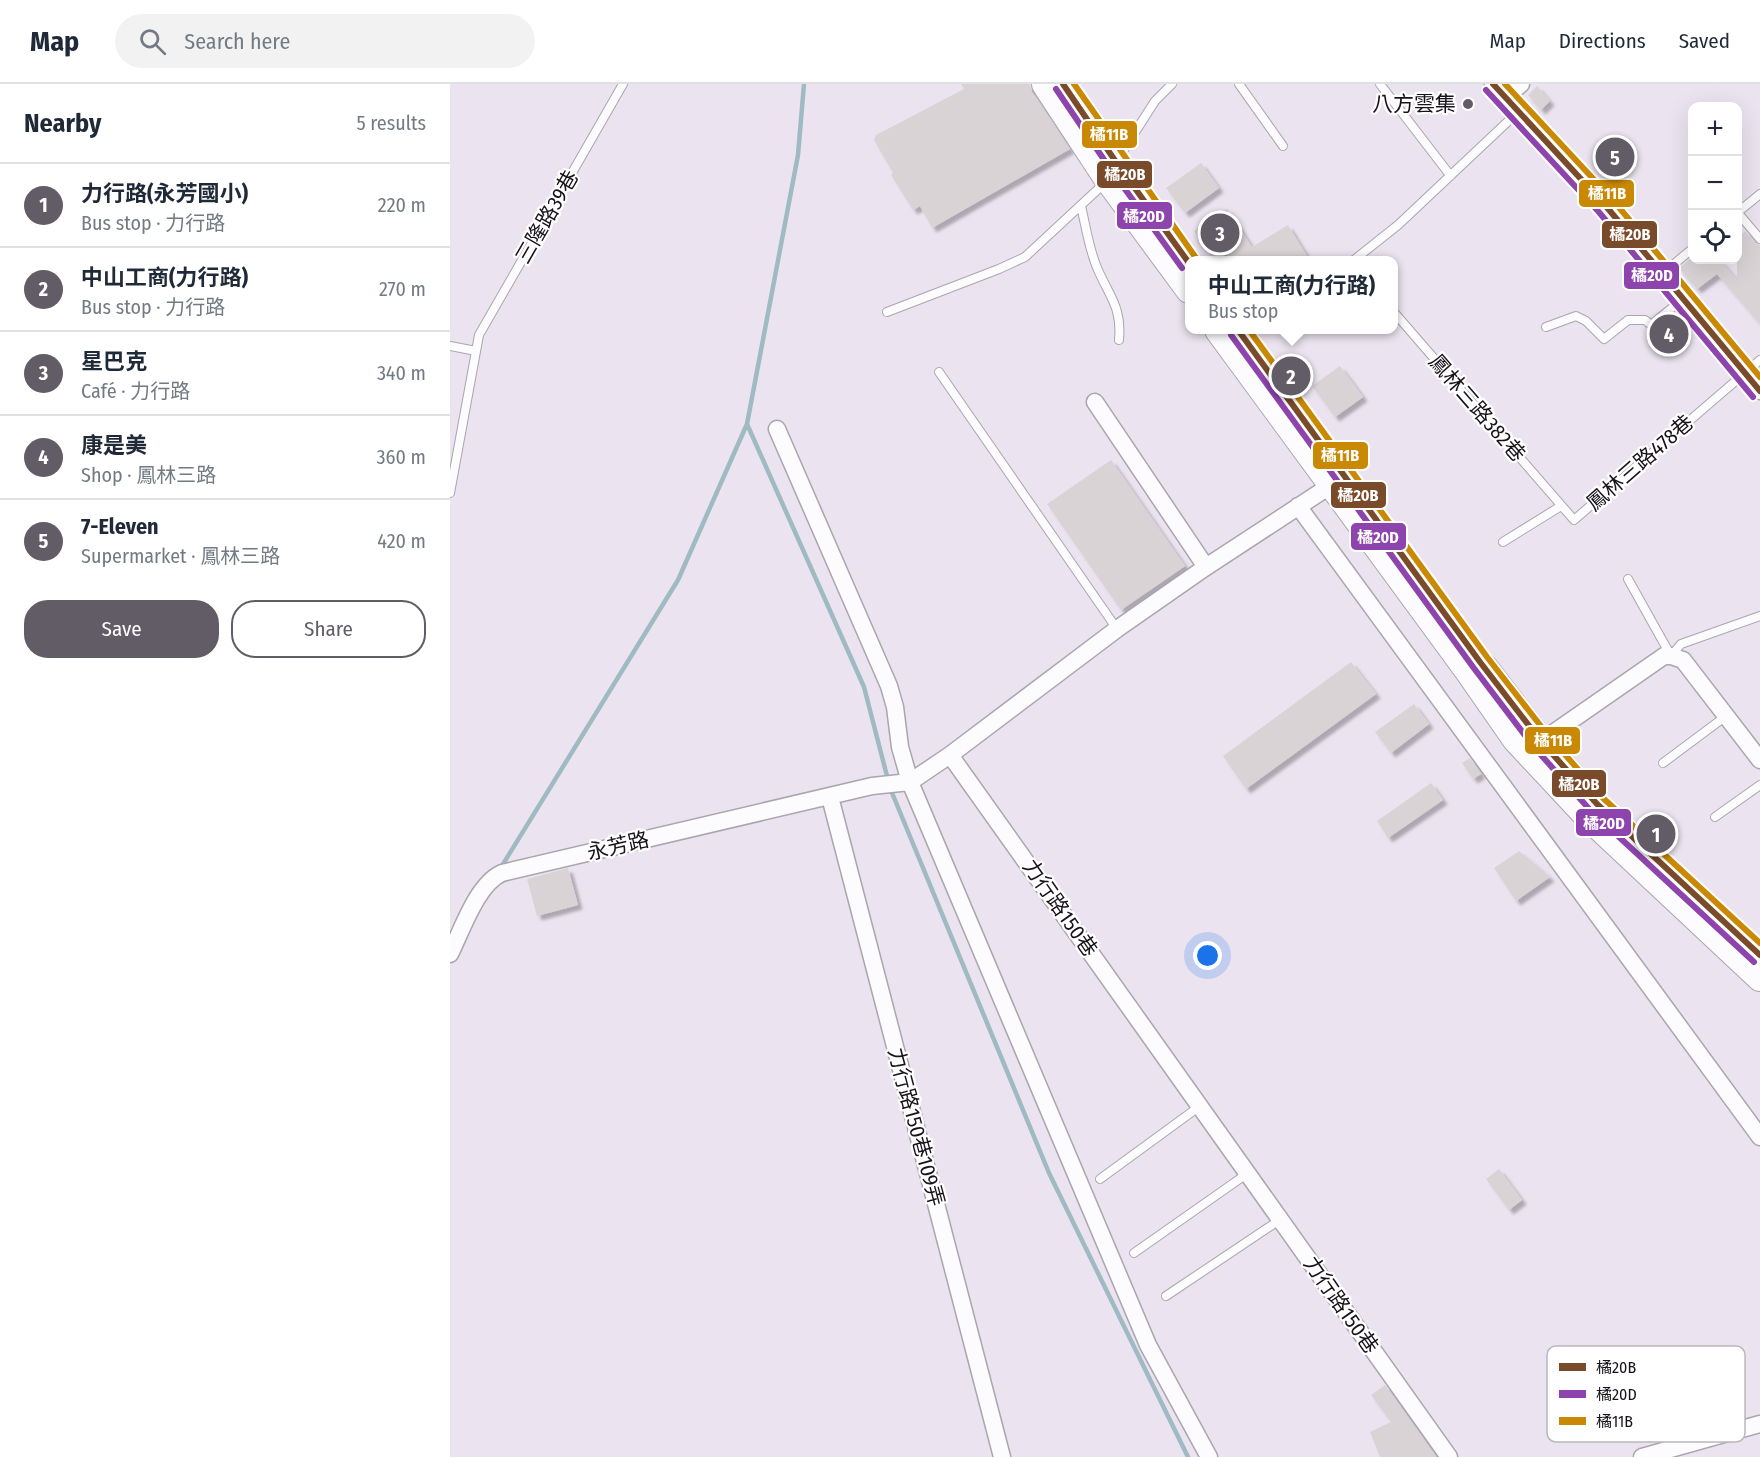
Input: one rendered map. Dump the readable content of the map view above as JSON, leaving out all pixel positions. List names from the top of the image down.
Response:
{
  "streets": {
    "street": ["永芳路", "力行路150巷", "力行路150巷109弄"],
    "lane": ["三隆路39巷", "鳳林三路382巷", "鳳林三路478巷"]
  },
  "crossings": [
    ["鳳林三路382巷", "鳳林三路478巷"],
    ["永芳路", "力行路150巷109弄"]
  ],
  "places": ["八方雲集"],
  "lines": ["transit line 橘20B", "transit line 橘11B", "transit line 橘20D"],
  "legend": ["橘20B", "橘20D", "橘11B"],
  "page": {
    "header": "Map",
    "search": "Search here",
    "nav": ["Map", "Directions", "Saved"],
    "heading": ["Nearby", "5 results"],
    "map_buttons": ["+", "−"],
    "pins": [
      "5",
      "3",
      "4",
      "2",
      "1"
    ],
    "list": [
      {
        "mark": "1",
        "name": "力行路(永芳國小)",
        "note": "Bus stop · 力行路",
        "value": "220 m"
      },
      {
        "mark": "2",
        "name": "中山工商(力行路)",
        "note": "Bus stop · 力行路",
        "value": "270 m"
      },
      {
        "mark": "3",
        "name": "星巴克",
        "note": "Café · 力行路",
        "value": "340 m"
      },
      {
        "mark": "4",
        "name": "康是美",
        "note": "Shop · 鳳林三路",
        "value": "360 m"
      },
      {
        "mark": "5",
        "name": "7-Eleven",
        "note": "Supermarket · 鳳林三路",
        "value": "420 m"
      }
    ],
    "popup": ["中山工商(力行路)", "Bus stop"],
    "buttons": ["Save", "Share"]
  }
}
